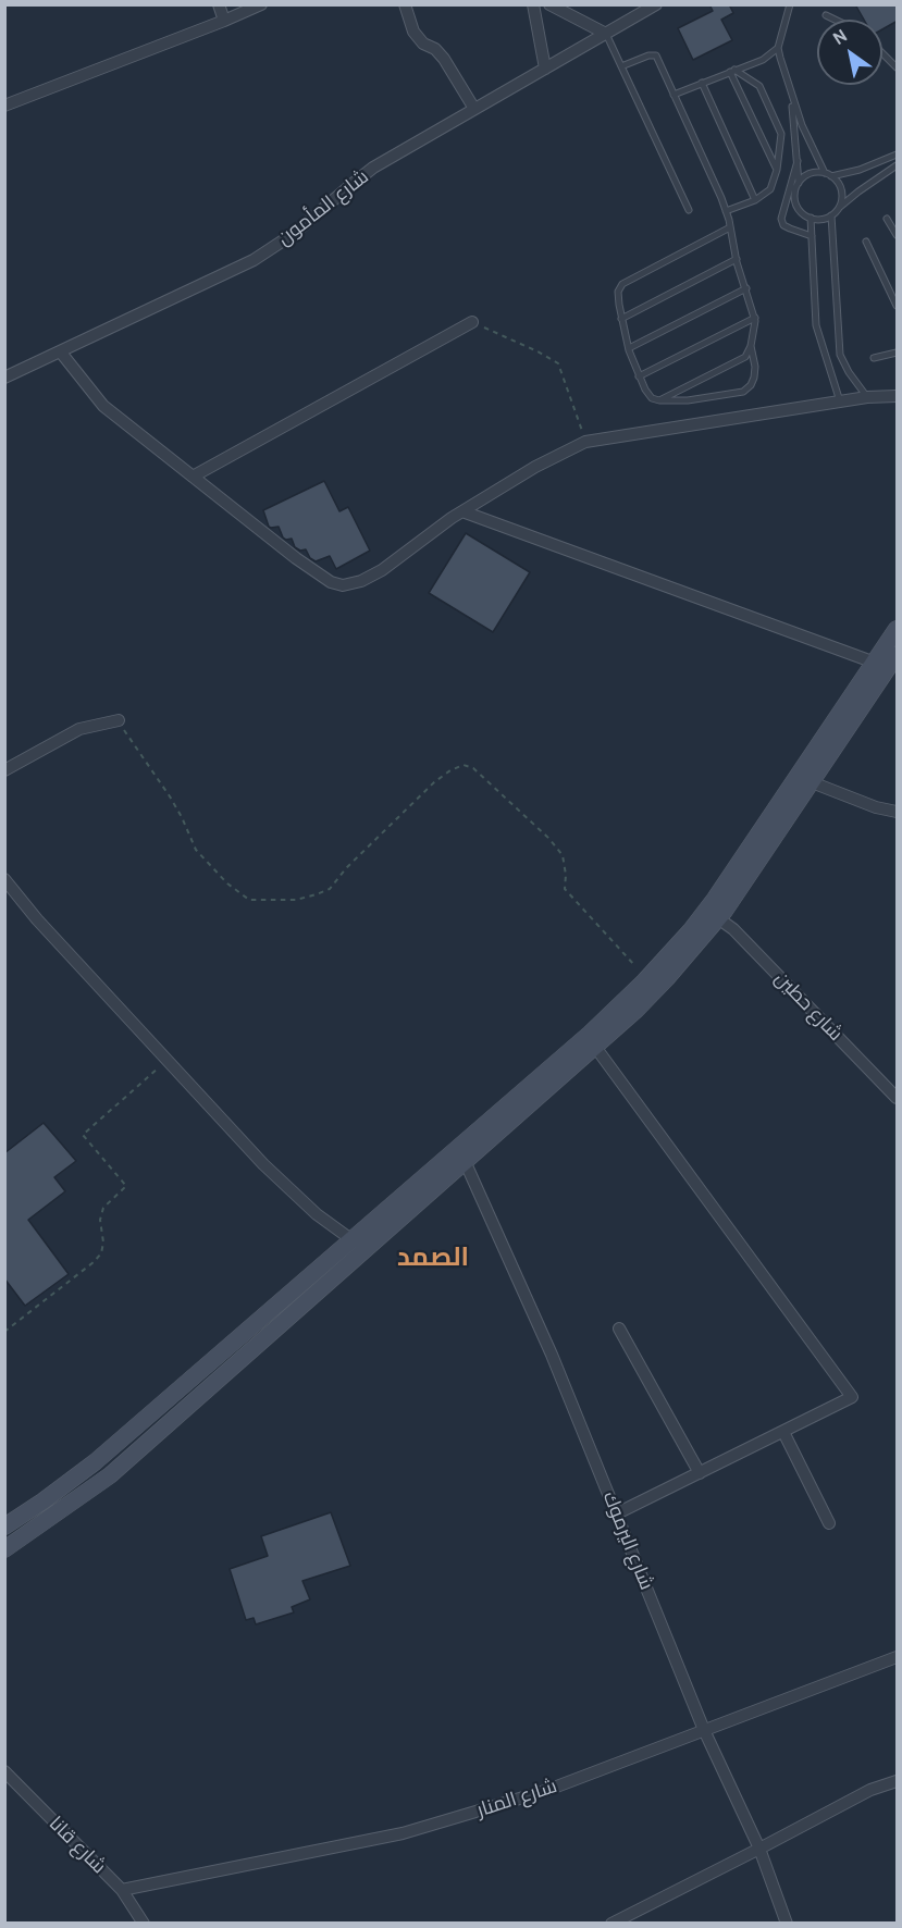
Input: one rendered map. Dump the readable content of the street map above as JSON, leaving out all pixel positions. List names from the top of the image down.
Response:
{
  "streets": {
    "street": [
      "شارع المأمون",
      "شارع حطين",
      "شارع اليرموك",
      "شارع المنار",
      "شارع قانا"
    ]
  },
  "crossings": [
    ["شارع اليرموك", "شارع المنار"],
    ["شارع المنار", "شارع قانا"]
  ],
  "districts": ["الصمد"],
  "north": "top left"
}
